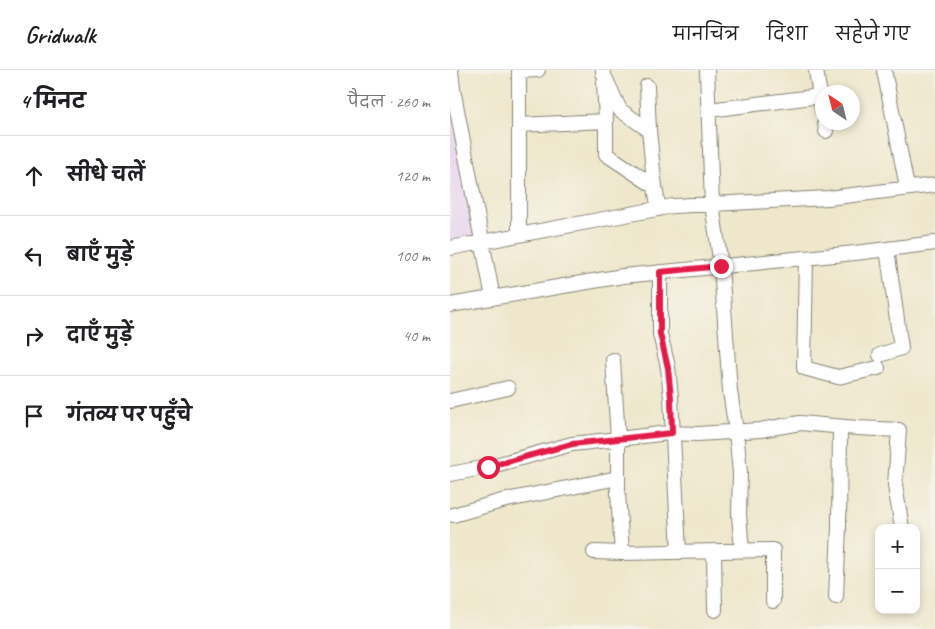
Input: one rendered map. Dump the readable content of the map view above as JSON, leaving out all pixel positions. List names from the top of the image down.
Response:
{
  "north": "top left",
  "page": {
    "header": "Gridwalk",
    "nav": ["मानचित्र", "दिशा", "सहेजे गए"],
    "heading": ["4 मिनट", "पैदल · 260 m"],
    "list": [
      ["सीधे चलें", "120 m"],
      ["बाएँ मुड़ें", "100 m"],
      ["दाएँ मुड़ें", "40 m"],
      "गंतव्य पर पहुँचे"
    ],
    "map_buttons": ["+", "−"]
  }
}
